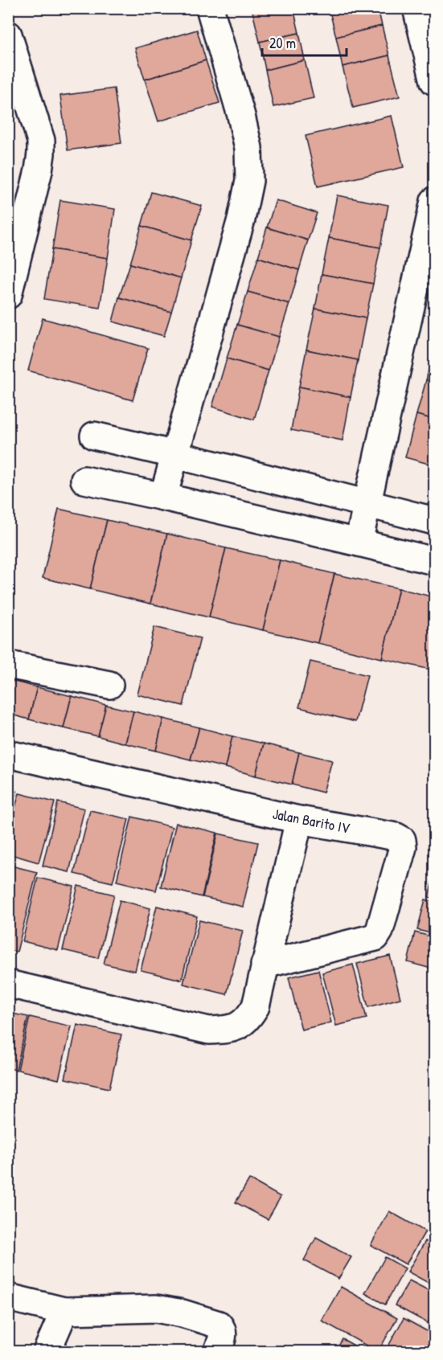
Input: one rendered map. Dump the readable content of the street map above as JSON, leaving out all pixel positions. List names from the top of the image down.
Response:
{
  "streets": {
    "street": ["Jalan Barito IV"]
  },
  "scale_bar": "20 m"
}
